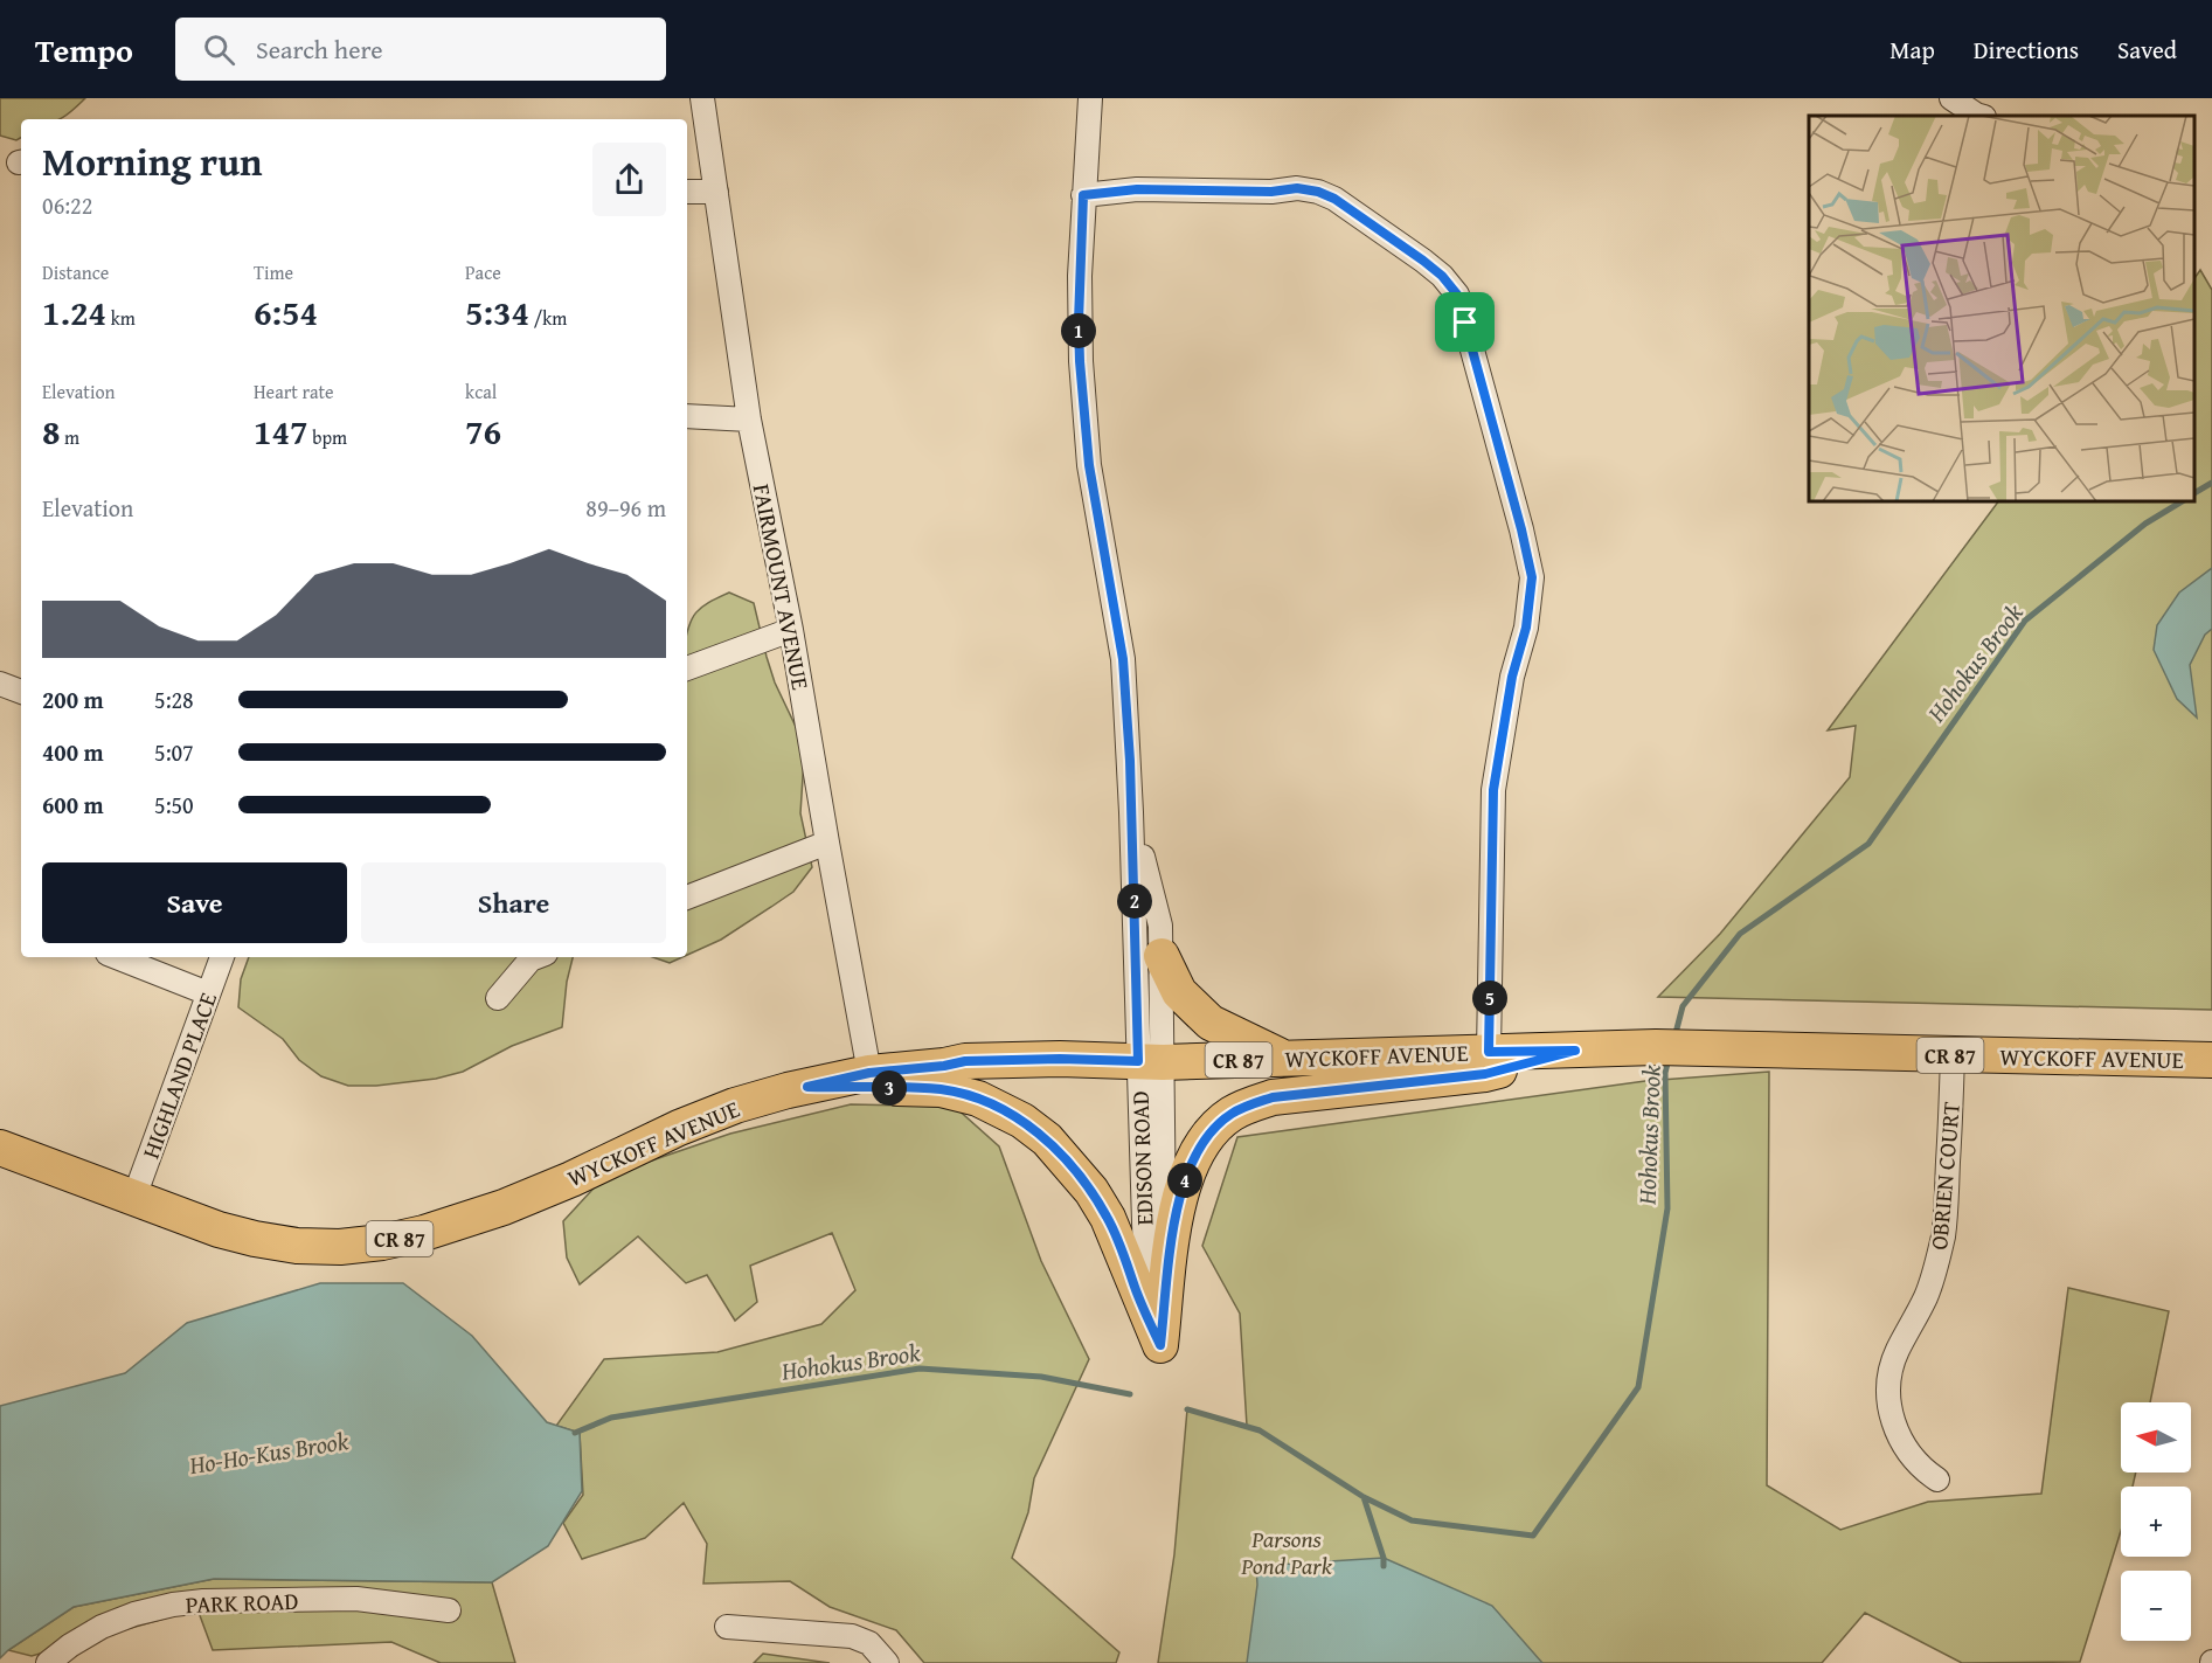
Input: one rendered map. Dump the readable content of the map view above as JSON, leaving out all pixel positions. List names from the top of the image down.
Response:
{
  "streets": {
    "main road": ["WYCKOFF AVENUE", "CR 87"],
    "street": [
      "FAIRMOUNT AVENUE",
      "HIGHLAND PLACE",
      "EDISON ROAD",
      "OBRIEN COURT",
      "PARK ROAD"
    ]
  },
  "crossings": [
    ["FAIRMOUNT AVENUE", "WYCKOFF AVENUE"],
    ["WYCKOFF AVENUE", "HIGHLAND PLACE"],
    ["WYCKOFF AVENUE", "EDISON ROAD"],
    ["WYCKOFF AVENUE", "OBRIEN COURT"]
  ],
  "water": ["Hohokus Brook", "Ho-Ho-Kus Brook"],
  "parks": ["Parsons Pond Park"],
  "north": "left",
  "page": {
    "header": "Tempo",
    "search": "Search here",
    "nav": ["Map", "Directions", "Saved"],
    "heading": ["Morning run", "06:22"],
    "stats": [
      ["Distance", "1.24 km"],
      ["Time", "6:54"],
      ["Pace", "5:34 /km"],
      ["Elevation", "8 m"],
      ["Heart rate", "147 bpm"],
      ["kcal", "76"]
    ],
    "pins": [
      "1",
      "2",
      "5",
      "3",
      "4"
    ],
    "chart": ["Elevation", "89–96 m"],
    "list": [
      {
        "name": "200 m",
        "note": "5:28"
      },
      {
        "name": "400 m",
        "note": "5:07"
      },
      {
        "name": "600 m",
        "note": "5:50"
      }
    ],
    "buttons": ["Save", "Share"],
    "map_buttons": ["+", "−"]
  }
}
